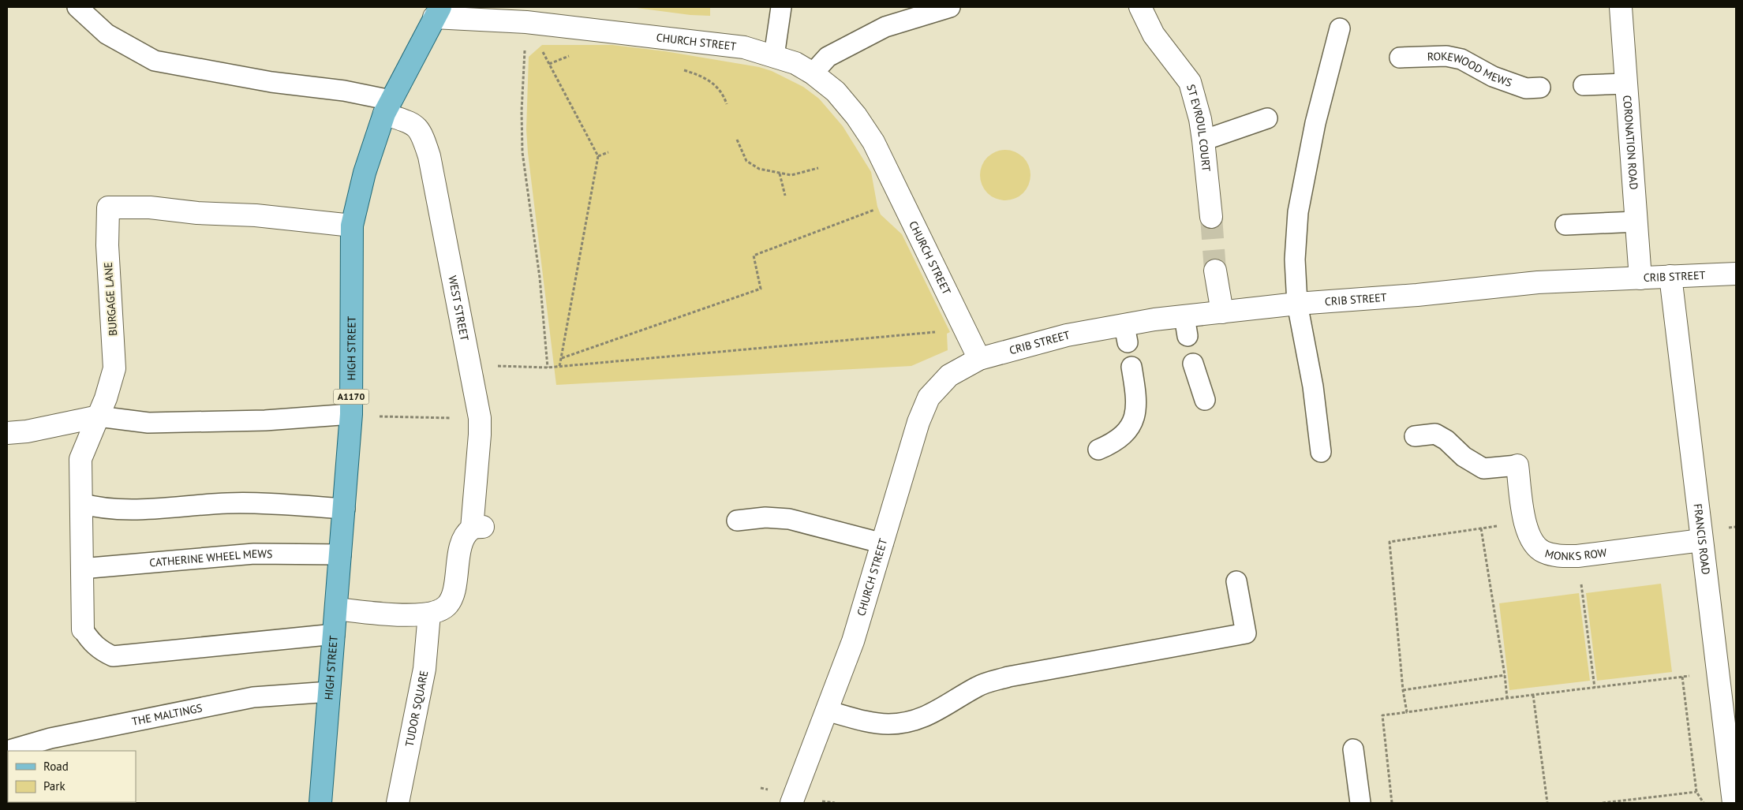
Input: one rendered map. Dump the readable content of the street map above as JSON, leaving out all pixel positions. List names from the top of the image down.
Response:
{
  "streets": {
    "main road": ["HIGH STREET", "A1170"],
    "street": [
      "CHURCH STREET",
      "ST EVROUL COURT",
      "CORONATION ROAD",
      "CRIB STREET",
      "BURGAGE LANE",
      "WEST STREET",
      "FRANCIS ROAD",
      "MONKS ROW",
      "TUDOR SQUARE"
    ],
    "lane": ["ROKEWOOD MEWS", "CATHERINE WHEEL MEWS", "THE MALTINGS"]
  },
  "crossings": [
    ["CHURCH STREET", "CRIB STREET"],
    ["CHURCH STREET", "HIGH STREET"],
    ["CORONATION ROAD", "CRIB STREET"],
    ["CRIB STREET", "FRANCIS ROAD"],
    ["BURGAGE LANE", "HIGH STREET"],
    ["BURGAGE LANE", "CATHERINE WHEEL MEWS"],
    ["WEST STREET", "HIGH STREET"],
    ["WEST STREET", "TUDOR SQUARE"],
    ["HIGH STREET", "CATHERINE WHEEL MEWS"],
    ["HIGH STREET", "THE MALTINGS"],
    ["FRANCIS ROAD", "MONKS ROW"]
  ],
  "legend": ["Road", "Park"]
}
